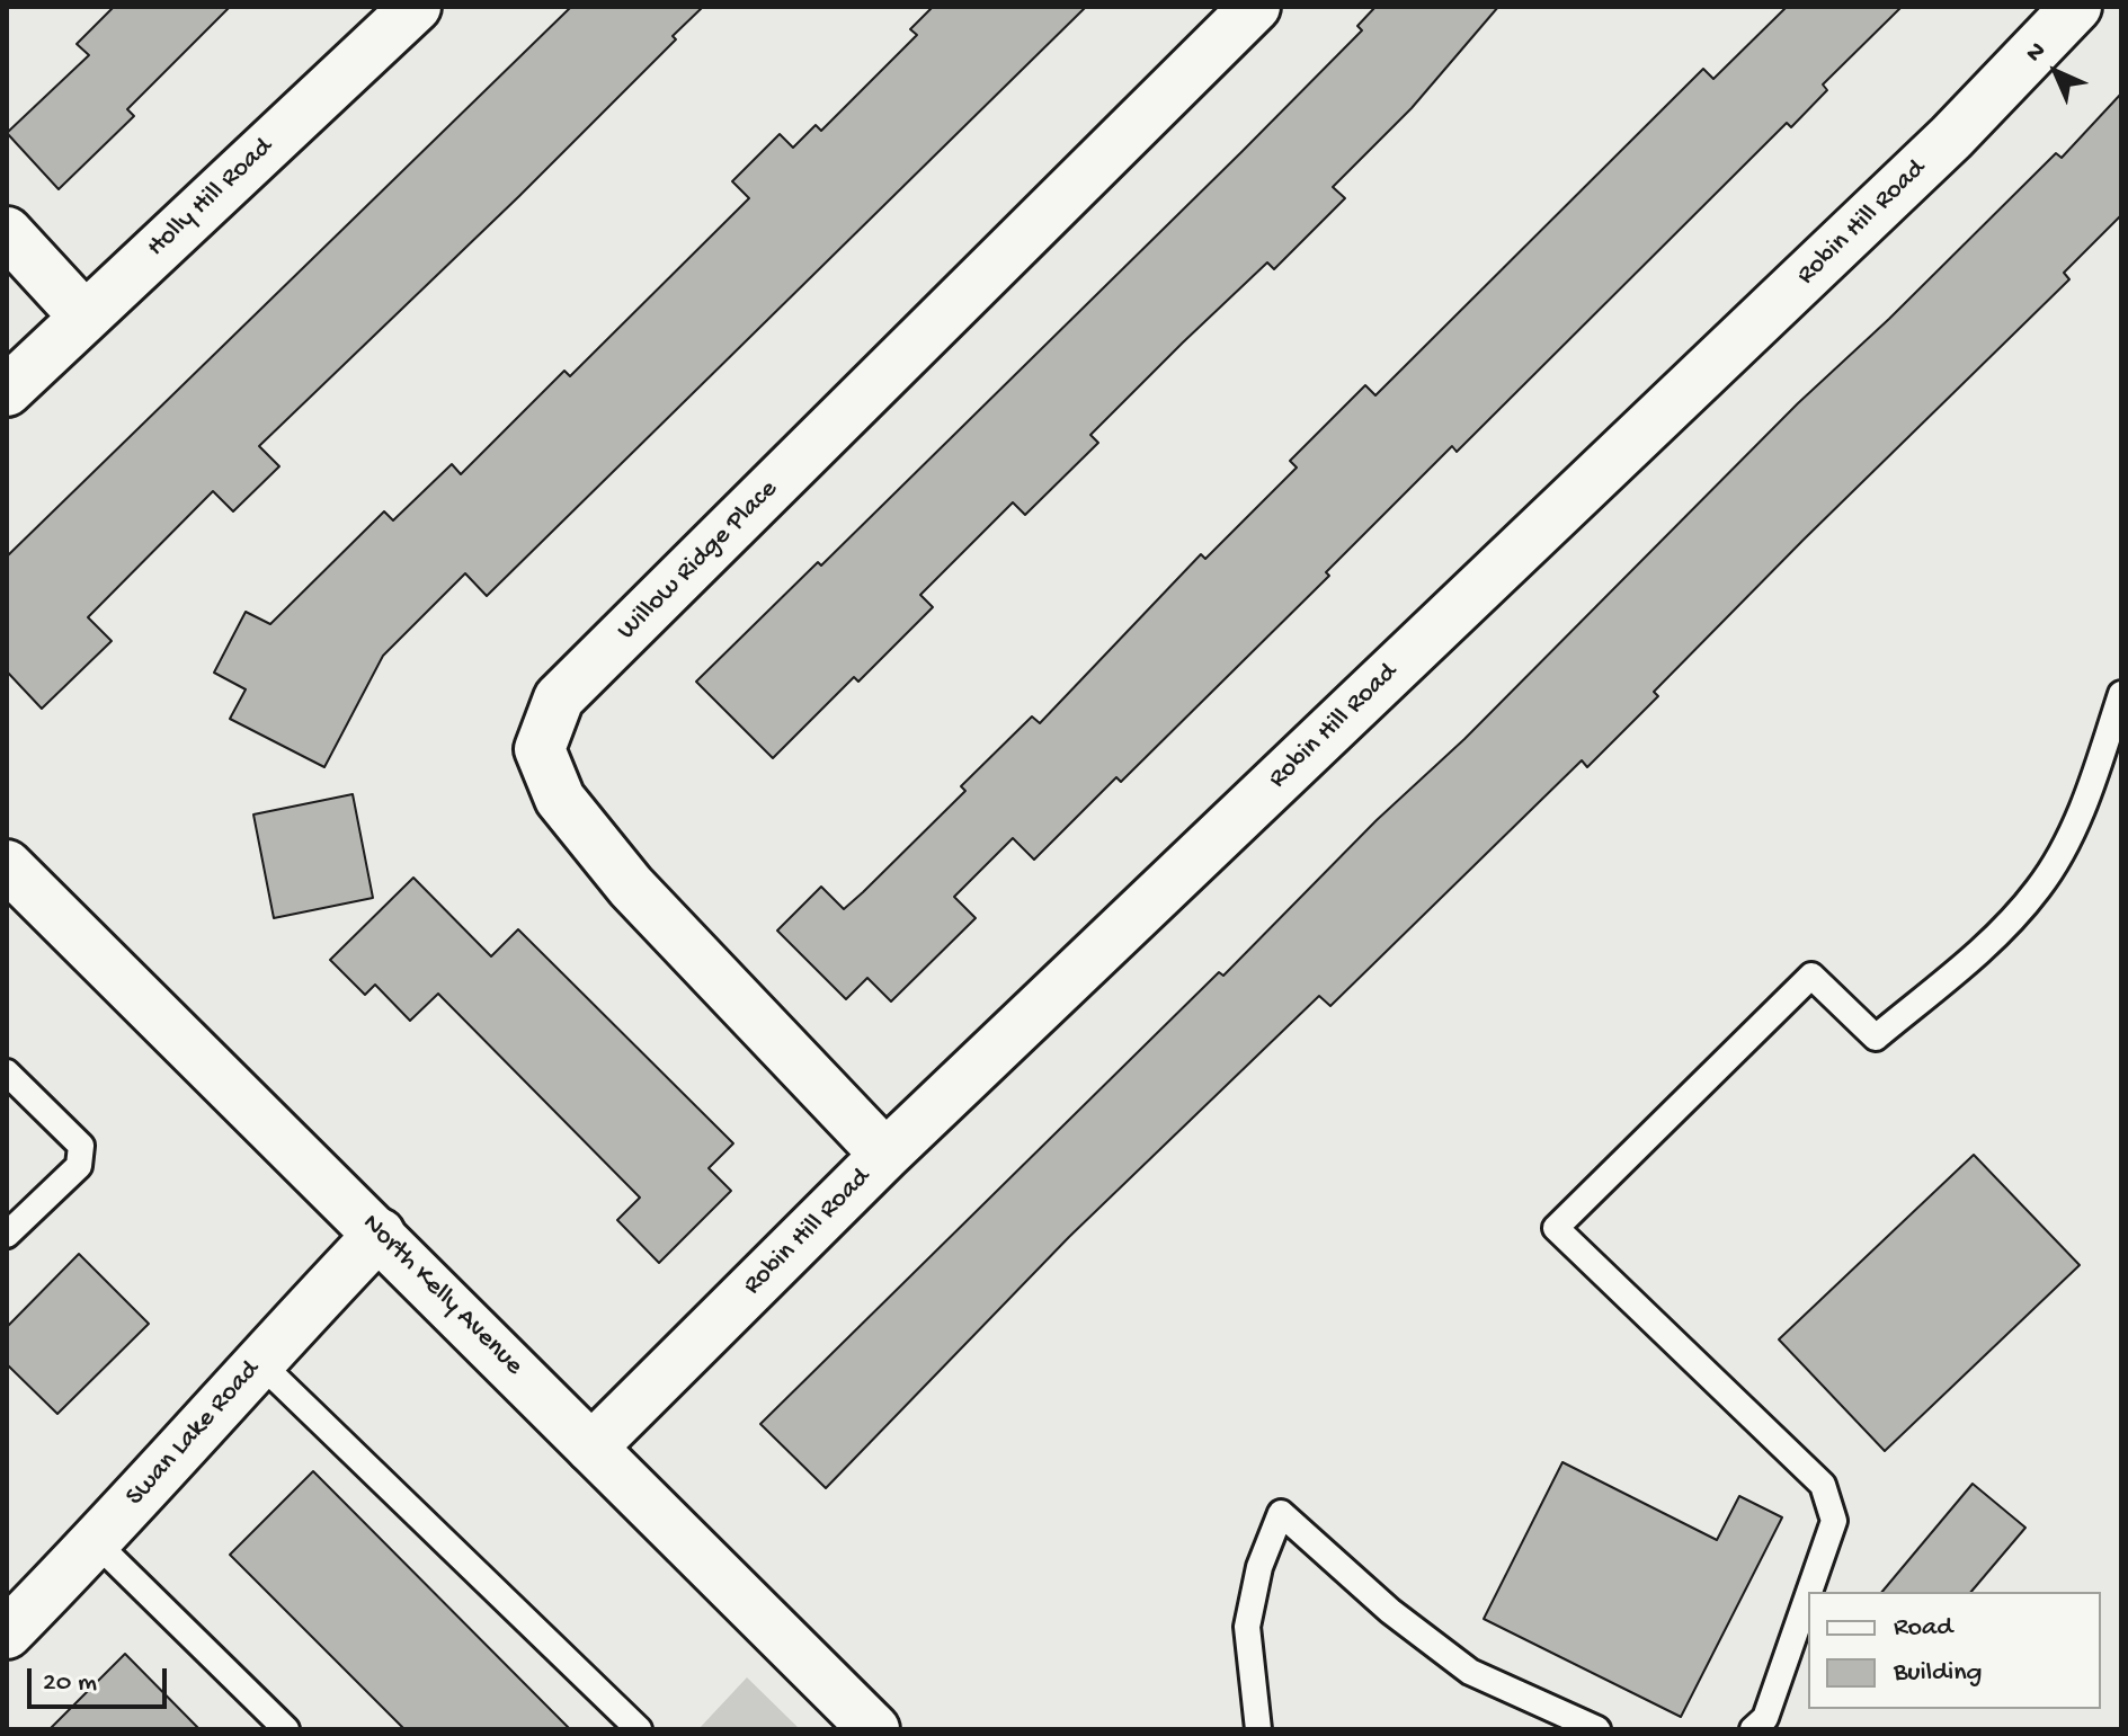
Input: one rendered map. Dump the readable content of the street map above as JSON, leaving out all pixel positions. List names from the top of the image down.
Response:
{
  "streets": {
    "street": [
      "Holly Hill Road",
      "Robin Hill Road",
      "Willow Ridge Place",
      "North Kelly Avenue",
      "Swan Lake Road"
    ]
  },
  "crossings": [
    ["Robin Hill Road", "Willow Ridge Place"],
    ["Robin Hill Road", "North Kelly Avenue"],
    ["North Kelly Avenue", "Swan Lake Road"]
  ],
  "legend": ["Road", "Building"],
  "scale_bar": "20 m",
  "north": "top left"
}
